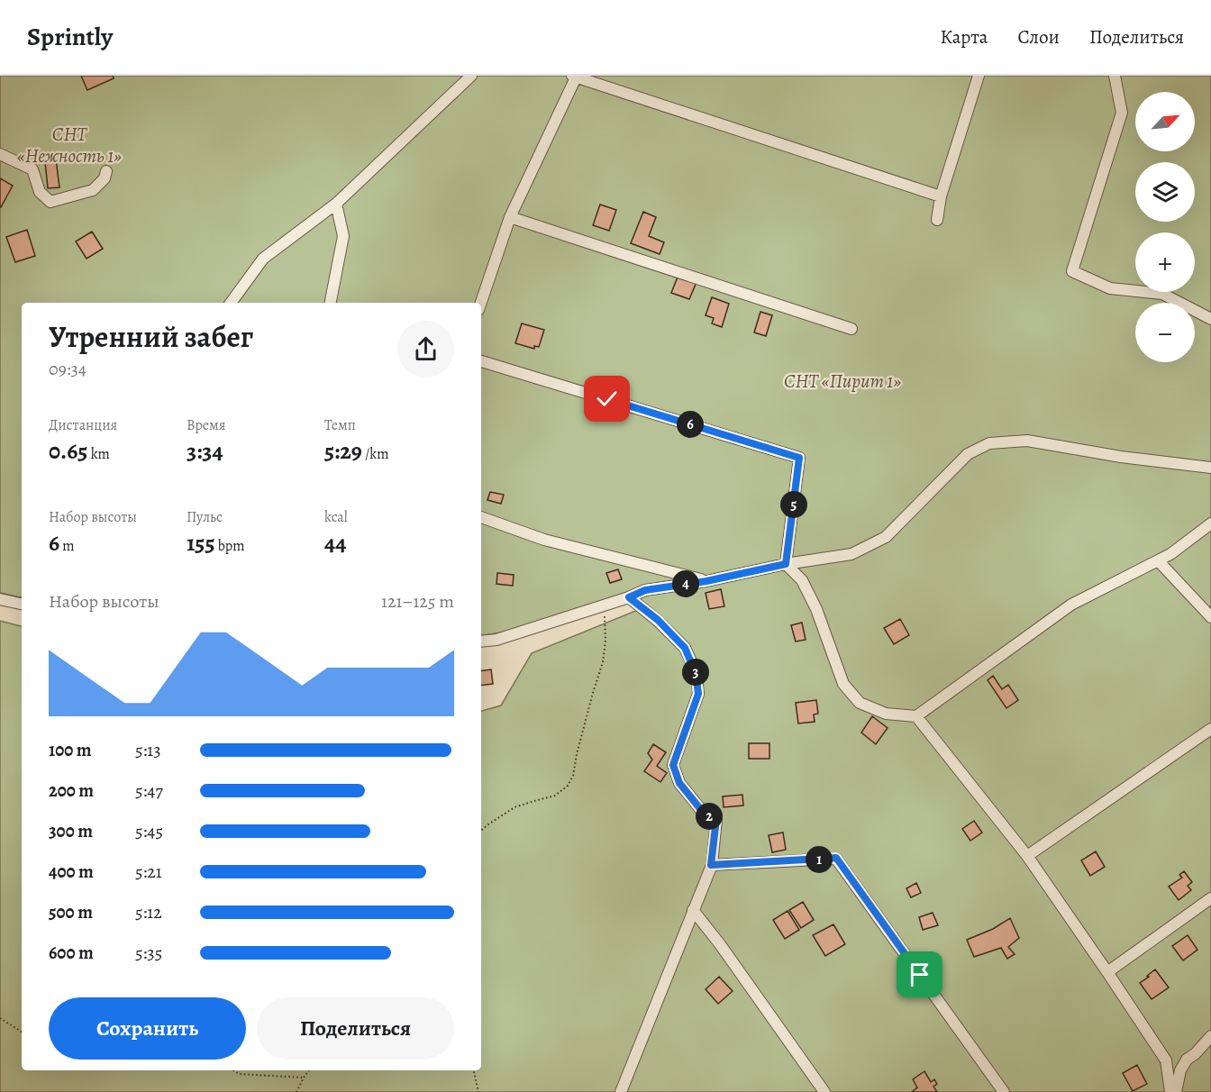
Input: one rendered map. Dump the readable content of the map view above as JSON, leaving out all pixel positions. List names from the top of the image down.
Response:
{
  "parks": ["СНТ «Нежность 1»", "СНТ «Пирит 1»"],
  "north": "top right",
  "page": {
    "header": "Sprintly",
    "nav": ["Карта", "Слои", "Поделиться"],
    "map_buttons": ["+", "−"],
    "heading": ["Утренний забег", "09:34"],
    "stats": [
      ["Дистанция", "0.65 km"],
      ["Время", "3:34"],
      ["Темп", "5:29 /km"],
      ["Набор высоты", "6 m"],
      ["Пульс", "155 bpm"],
      ["kcal", "44"]
    ],
    "pins": [
      "6",
      "5",
      "4",
      "3",
      "2",
      "1"
    ],
    "chart": ["Набор высоты", "121–125 m"],
    "list": [
      {
        "name": "100 m",
        "note": "5:13"
      },
      {
        "name": "200 m",
        "note": "5:47"
      },
      {
        "name": "300 m",
        "note": "5:45"
      },
      {
        "name": "400 m",
        "note": "5:21"
      },
      {
        "name": "500 m",
        "note": "5:12"
      },
      {
        "name": "600 m",
        "note": "5:35"
      }
    ],
    "buttons": ["Сохранить", "Поделиться"]
  }
}
